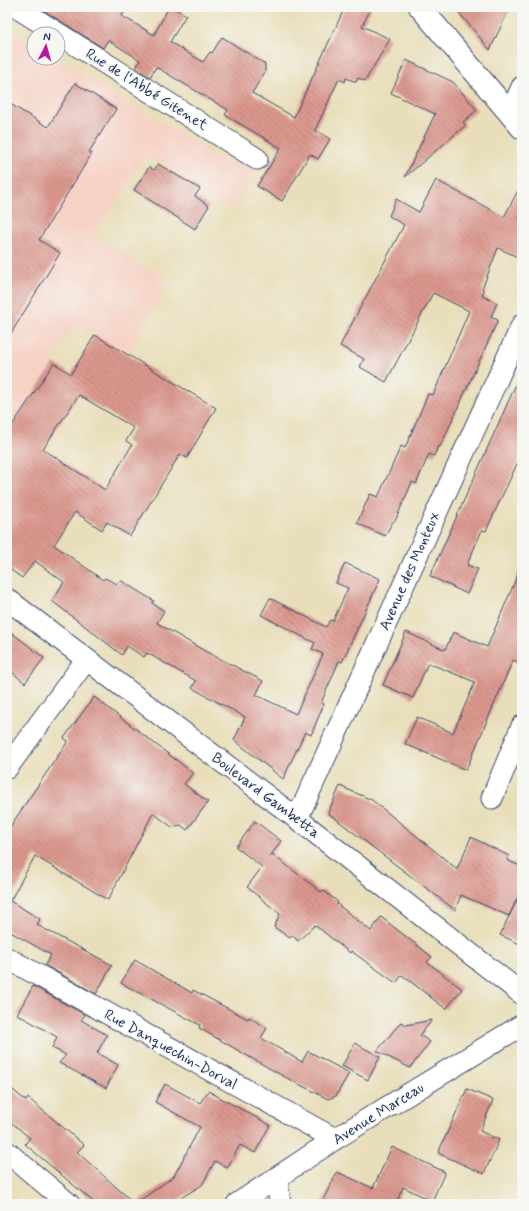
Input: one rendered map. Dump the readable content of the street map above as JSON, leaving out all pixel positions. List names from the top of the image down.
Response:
{
  "streets": {
    "street": [
      "Rue de l'Abbé Gitenet",
      "Avenue des Monteux",
      "Boulevard Gambetta",
      "Rue Danquechin-Dorval",
      "Avenue Marceau"
    ]
  },
  "crossings": [
    ["Avenue des Monteux", "Boulevard Gambetta"],
    ["Rue Danquechin-Dorval", "Avenue Marceau"]
  ],
  "north": "top"
}
